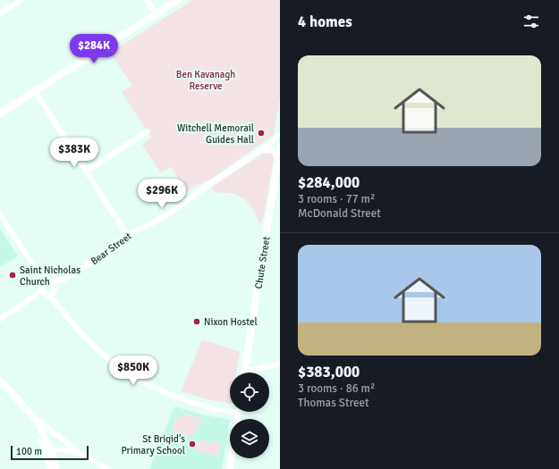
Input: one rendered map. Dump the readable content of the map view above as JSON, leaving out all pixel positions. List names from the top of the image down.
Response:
{
  "streets": {
    "street": ["Bear Street", "Chute Street"]
  },
  "parks": ["Ben Kavanagh Reserve"],
  "places": [
    "Witchell Memorail Guides Hall",
    "Saint Nicholas Church",
    "Nixon Hostel",
    "St Brigid's Primary School"
  ],
  "scale_bar": "100 m",
  "page": {
    "heading": "4 homes",
    "price": [
      "$284K",
      "$383K",
      "$296K",
      "$850K"
    ],
    "list": [
      {
        "name": "$284,000",
        "note": "3 rooms · 77 m² · McDonald Street"
      },
      {
        "name": "$383,000",
        "note": "3 rooms · 86 m² · Thomas Street"
      }
    ],
    "scale": "100 m"
  }
}
